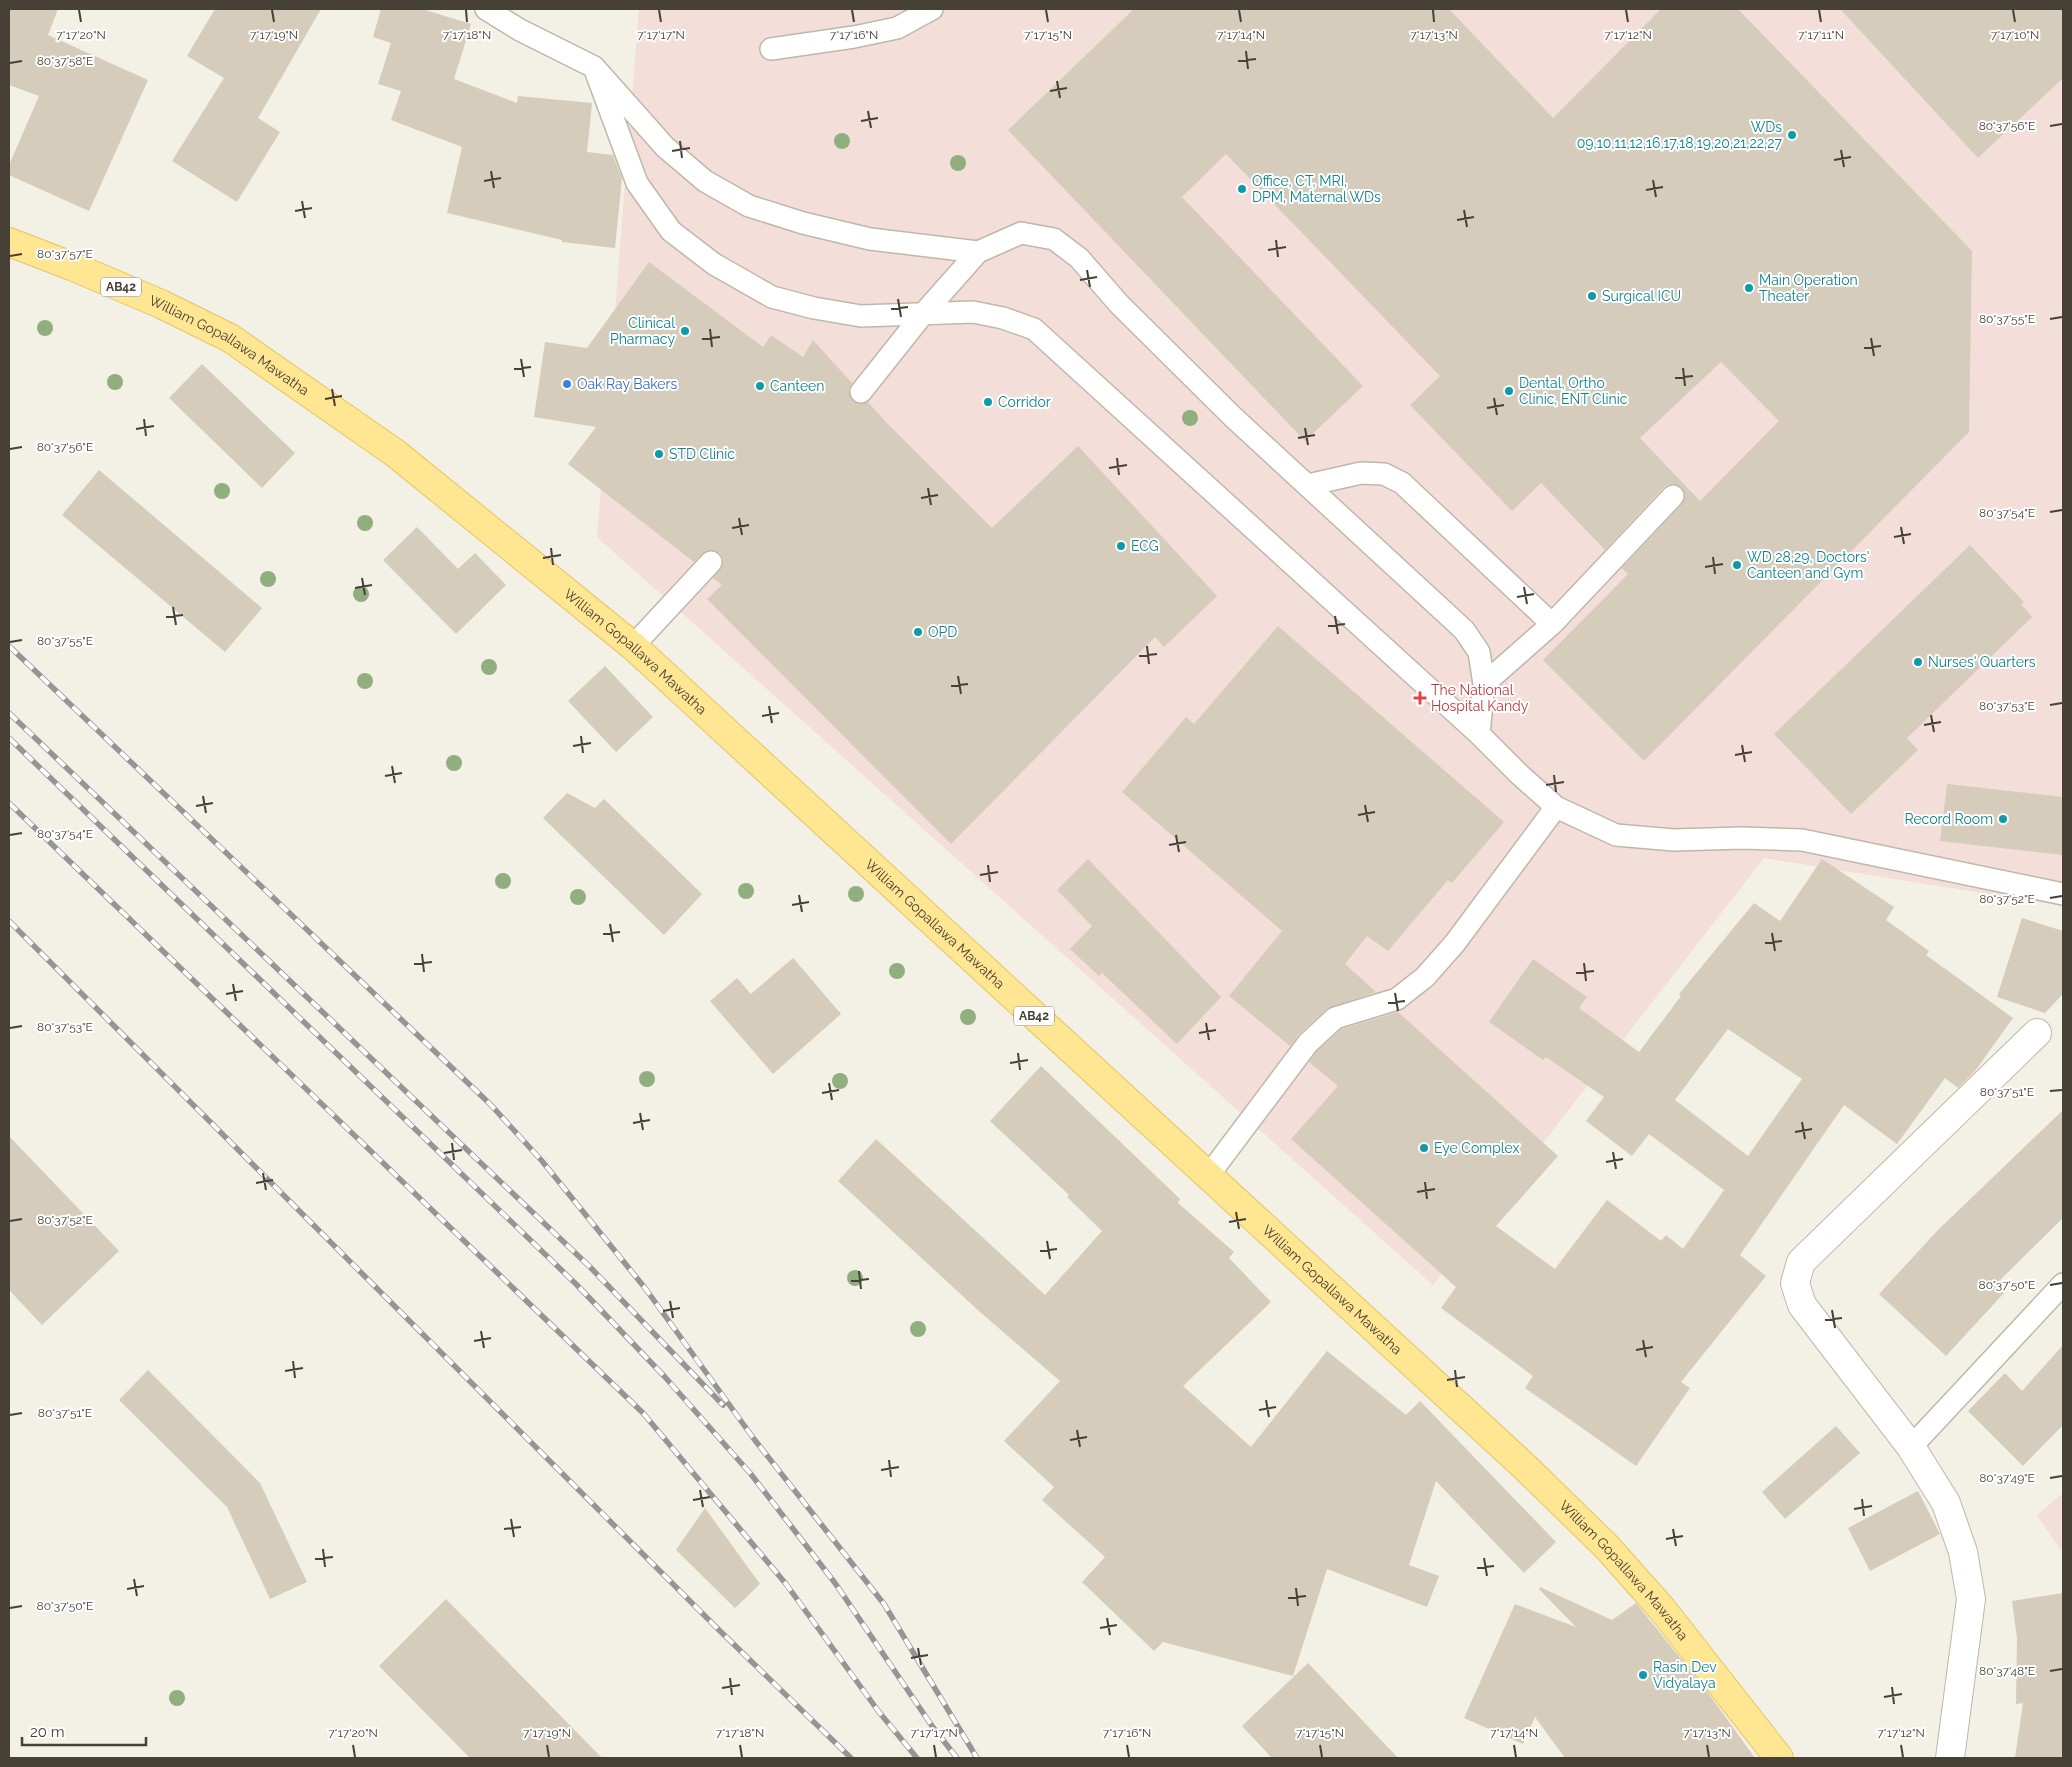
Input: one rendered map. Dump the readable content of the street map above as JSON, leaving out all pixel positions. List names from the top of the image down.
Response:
{
  "streets": {
    "main road": ["AB42", "William Gopallawa Mawatha"]
  },
  "places": {
    "other": [
      "WDs 09,10,11,12,16,17,18,19,20,21,22,27",
      "Office, CT, MRI, DPM, Maternal WDs",
      "Main Operation Theater",
      "Surgical ICU",
      "Clinical Pharmacy",
      "Oak Ray Bakers",
      "Canteen",
      "Dental, Ortho Clinic, ENT Clinic",
      "Corridor",
      "STD Clinic",
      "ECG",
      "WD 28,29, Doctors' Canteen and Gym",
      "OPD",
      "Nurses' Quarters",
      "Record Room",
      "Eye Complex",
      "Rasin Dev Vidyalaya"
    ],
    "health": ["The National Hospital Kandy"]
  },
  "scale_bar": "20 m",
  "coordinates": [
    "7°17'20\"N",
    "7°17'19\"N",
    "7°17'18\"N",
    "7°17'17\"N",
    "7°17'16\"N",
    "7°17'15\"N",
    "7°17'14\"N",
    "7°17'13\"N",
    "7°17'12\"N",
    "7°17'11\"N",
    "7°17'10\"N",
    "80°37'58\"E",
    "80°37'56\"E",
    "80°37'57\"E",
    "80°37'55\"E",
    "80°37'54\"E",
    "80°37'53\"E",
    "80°37'52\"E",
    "80°37'51\"E",
    "80°37'50\"E",
    "80°37'49\"E",
    "80°37'48\"E"
  ]
}
